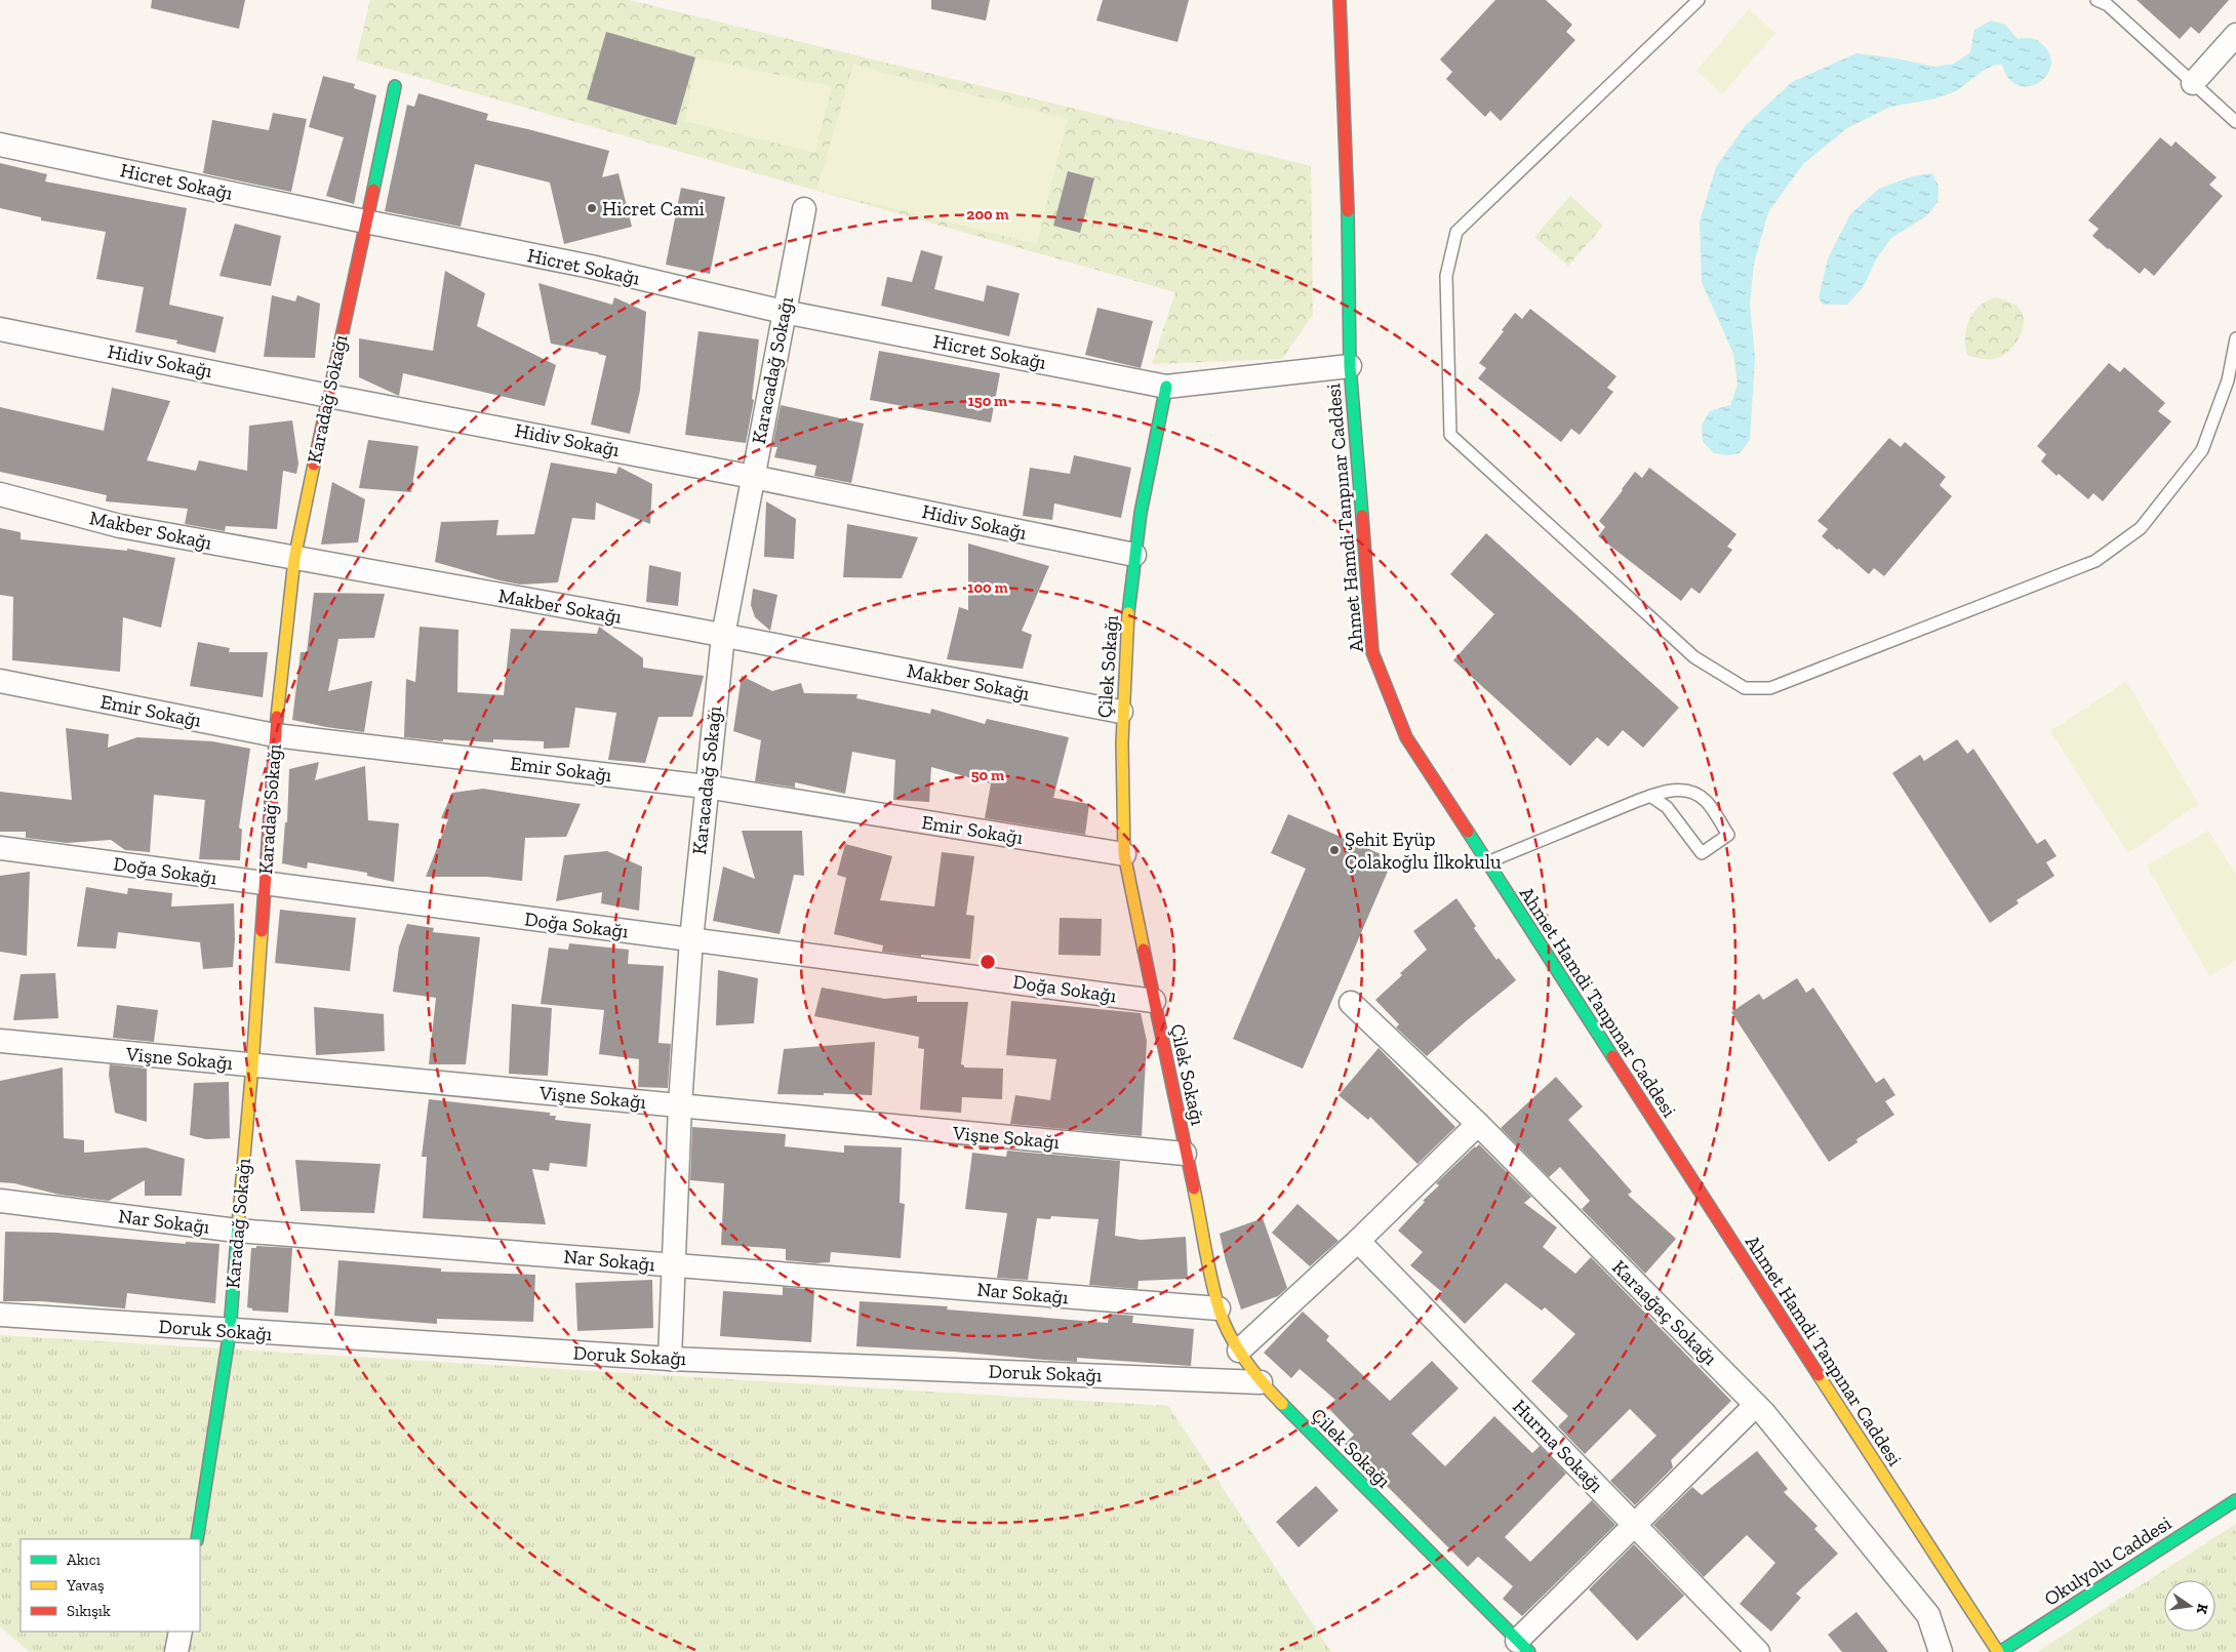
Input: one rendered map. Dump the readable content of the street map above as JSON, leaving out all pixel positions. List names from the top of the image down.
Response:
{
  "streets": {
    "street": [
      "Hicret Sokağı",
      "Hidiv Sokağı",
      "Karacadağ Sokağı",
      "Karadağ Sokağı",
      "Ahmet Hamdi Tanpınar Caddesi",
      "Makber Sokağı",
      "Çilek Sokağı",
      "Emir Sokağı",
      "Doğa Sokağı",
      "Vişne Sokağı",
      "Nar Sokağı",
      "Karaağaç Sokağı",
      "Doruk Sokağı",
      "Hurma Sokağı",
      "Okulyolu Caddesi"
    ]
  },
  "crossings": [
    ["Hicret Sokağı", "Karacadağ Sokağı"],
    ["Hicret Sokağı", "Karadağ Sokağı"],
    ["Hicret Sokağı", "Ahmet Hamdi Tanpınar Caddesi"],
    ["Hicret Sokağı", "Çilek Sokağı"],
    ["Hidiv Sokağı", "Karacadağ Sokağı"],
    ["Hidiv Sokağı", "Karadağ Sokağı"],
    ["Hidiv Sokağı", "Çilek Sokağı"],
    ["Karacadağ Sokağı", "Makber Sokağı"],
    ["Karacadağ Sokağı", "Emir Sokağı"],
    ["Karacadağ Sokağı", "Doğa Sokağı"],
    ["Karacadağ Sokağı", "Vişne Sokağı"],
    ["Karacadağ Sokağı", "Nar Sokağı"],
    ["Karacadağ Sokağı", "Doruk Sokağı"],
    ["Karadağ Sokağı", "Makber Sokağı"],
    ["Karadağ Sokağı", "Emir Sokağı"],
    ["Karadağ Sokağı", "Doğa Sokağı"],
    ["Karadağ Sokağı", "Vişne Sokağı"],
    ["Karadağ Sokağı", "Nar Sokağı"],
    ["Karadağ Sokağı", "Doruk Sokağı"],
    ["Ahmet Hamdi Tanpınar Caddesi", "Okulyolu Caddesi"],
    ["Makber Sokağı", "Çilek Sokağı"],
    ["Çilek Sokağı", "Emir Sokağı"],
    ["Çilek Sokağı", "Doğa Sokağı"],
    ["Çilek Sokağı", "Vişne Sokağı"],
    ["Çilek Sokağı", "Nar Sokağı"],
    ["Çilek Sokağı", "Doruk Sokağı"]
  ],
  "places": ["Hicret Cami", "Şehit Eyüp Çolakoğlu İlkokulu"],
  "legend": ["Akıcı", "Yavaş", "Sıkışık"],
  "north": "right",
  "rings": [
    "200 m",
    "150 m",
    "100 m",
    "50 m"
  ]
}
